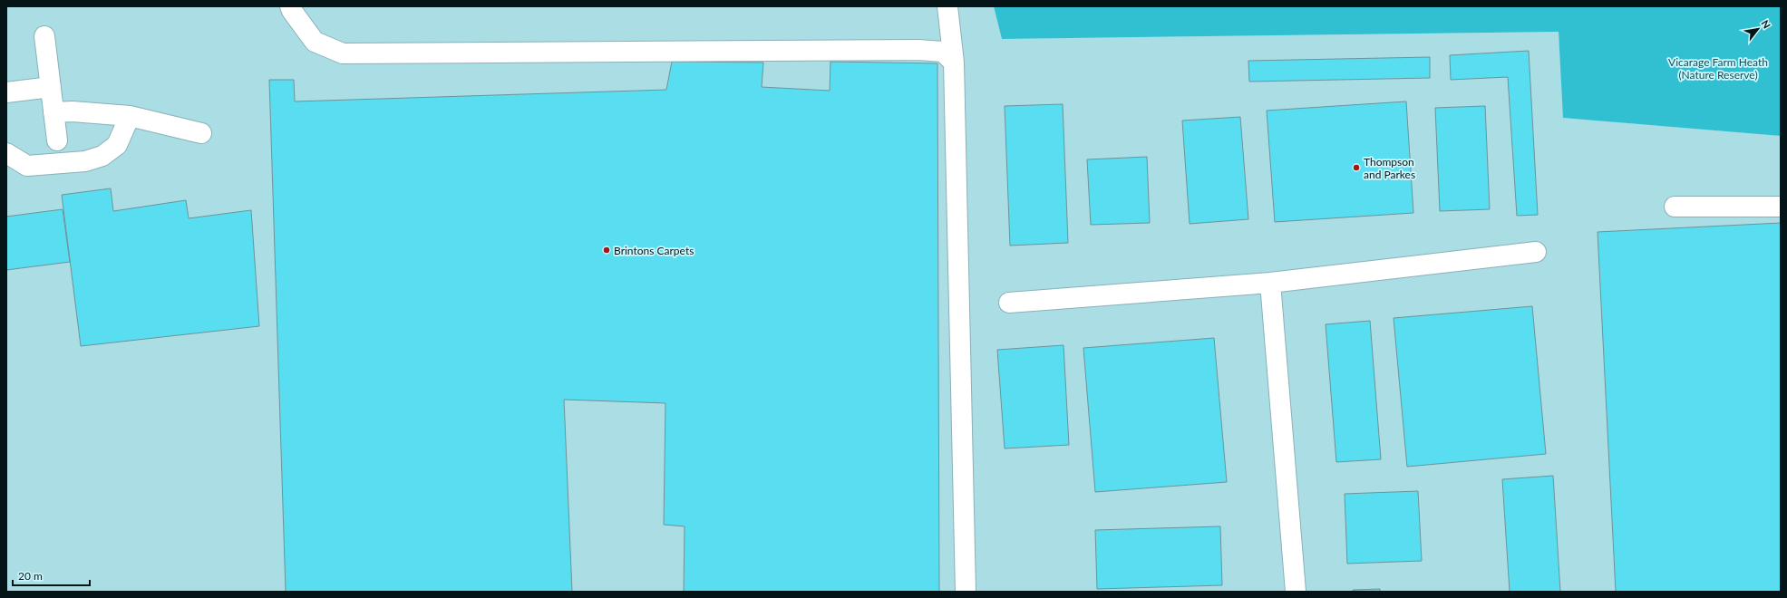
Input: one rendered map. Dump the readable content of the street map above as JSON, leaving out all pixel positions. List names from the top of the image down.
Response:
{
  "parks": ["Vicarage Farm Heath (Nature Reserve)"],
  "places": ["Thompson and Parkes", "Brintons Carpets"],
  "scale_bar": "20 m",
  "north": "top right"
}
